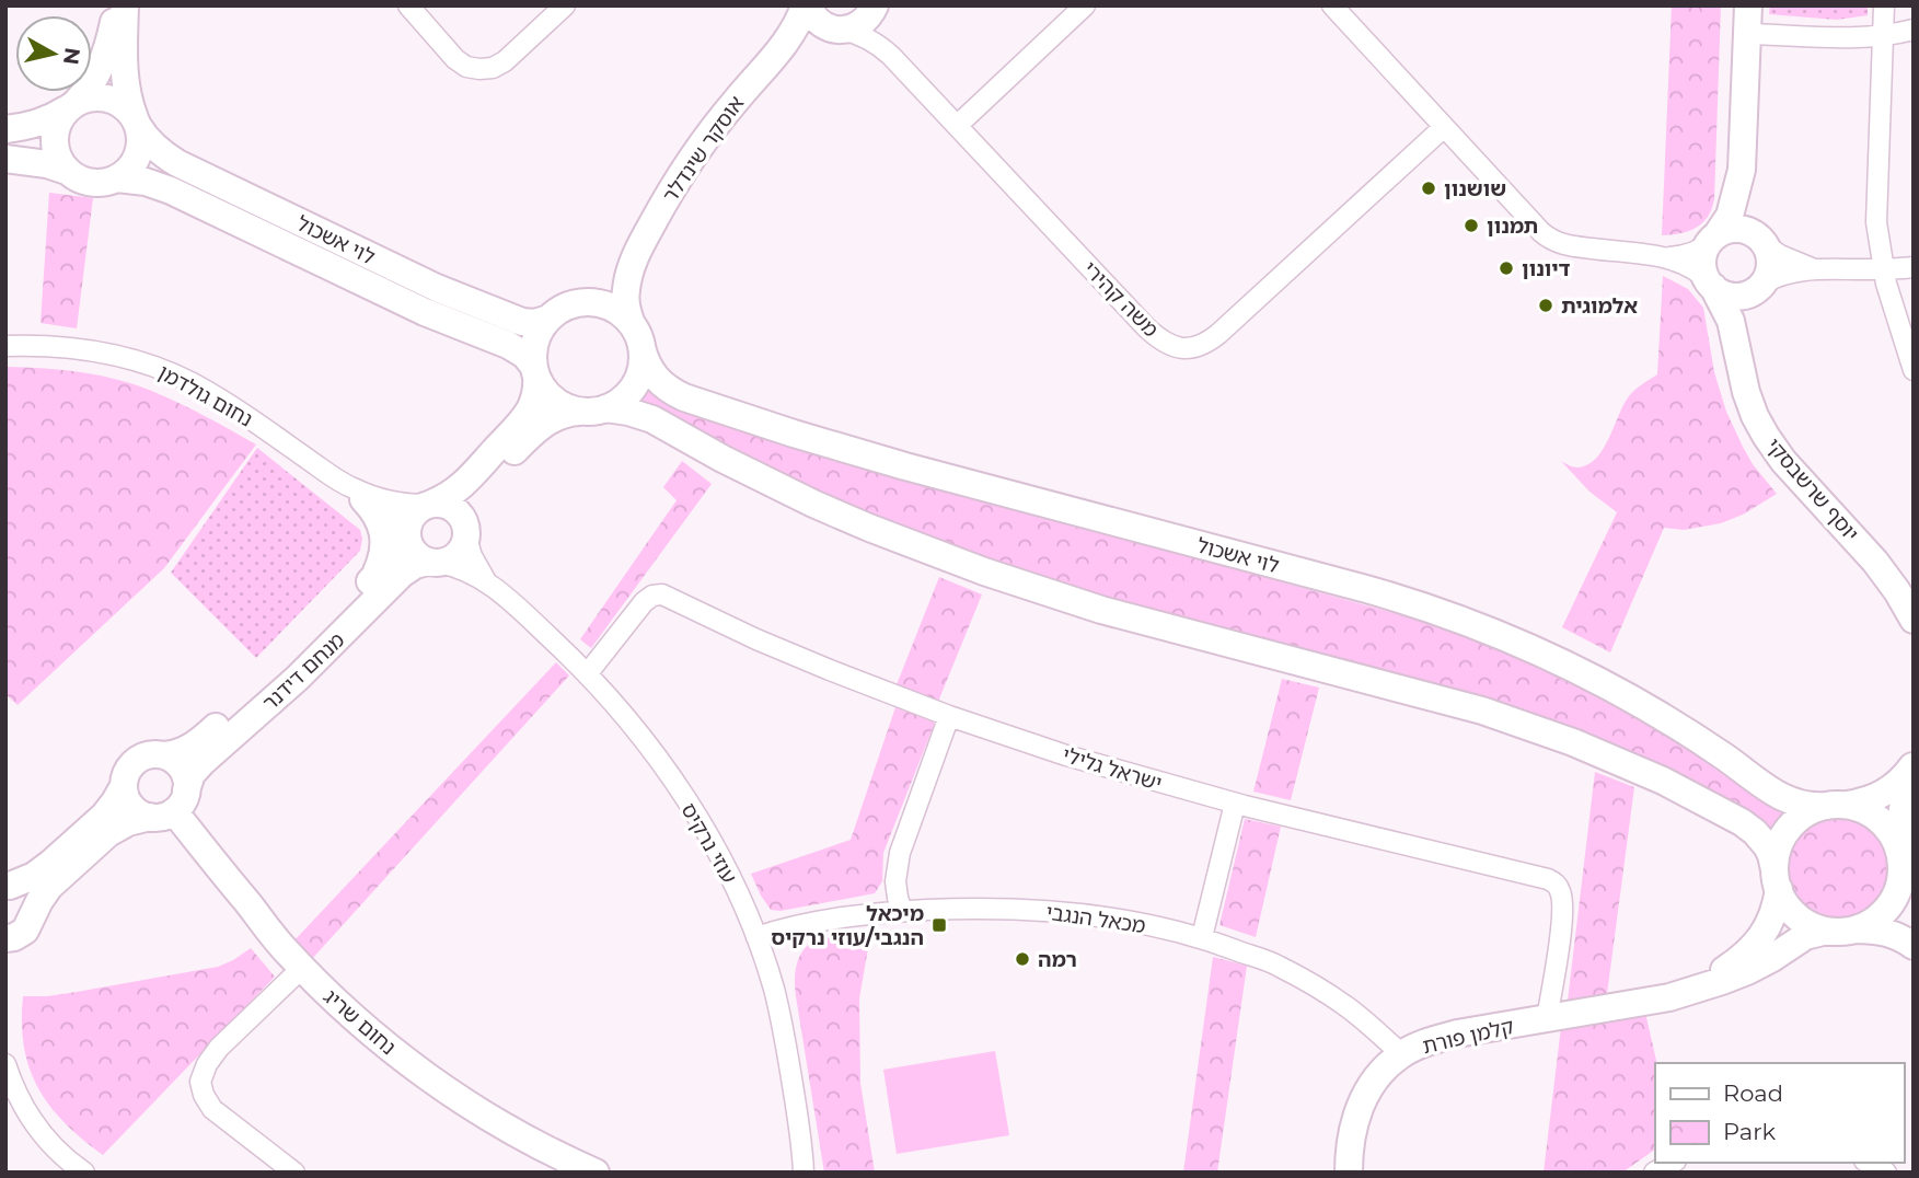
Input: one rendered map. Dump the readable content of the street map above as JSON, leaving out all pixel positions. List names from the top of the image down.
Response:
{
  "streets": {
    "street": [
      "אוסקר שינדלר",
      "לוי אשכול",
      "משה קהירי",
      "נחום גולדמן",
      "יוסף שרשבסקי",
      "מנחם דידנר",
      "ישראל גלילי",
      "עוזי נרקיס",
      "מכאל הנגבי",
      "נחום שריג",
      "קלמן פורת"
    ]
  },
  "crossings": [
    ["אוסקר שינדלר", "לוי אשכול"],
    ["אוסקר שינדלר", "משה קהירי"],
    ["לוי אשכול", "קלמן פורת"],
    ["נחום גולדמן", "מנחם דידנר"],
    ["נחום גולדמן", "עוזי נרקיס"],
    ["מנחם דידנר", "עוזי נרקיס"],
    ["מנחם דידנר", "נחום שריג"],
    ["ישראל גלילי", "עוזי נרקיס"],
    ["ישראל גלילי", "קלמן פורת"],
    ["עוזי נרקיס", "מכאל הנגבי"],
    ["מכאל הנגבי", "קלמן פורת"]
  ],
  "places": {
    "other": [
      "שושנון",
      "תמנון",
      "דיונון",
      "אלמוגית",
      "רמה"
    ],
    "transit": ["מיכאל הנגבי/עוזי נרקיס"]
  },
  "legend": ["Road", "Park"],
  "north": "right"
}
